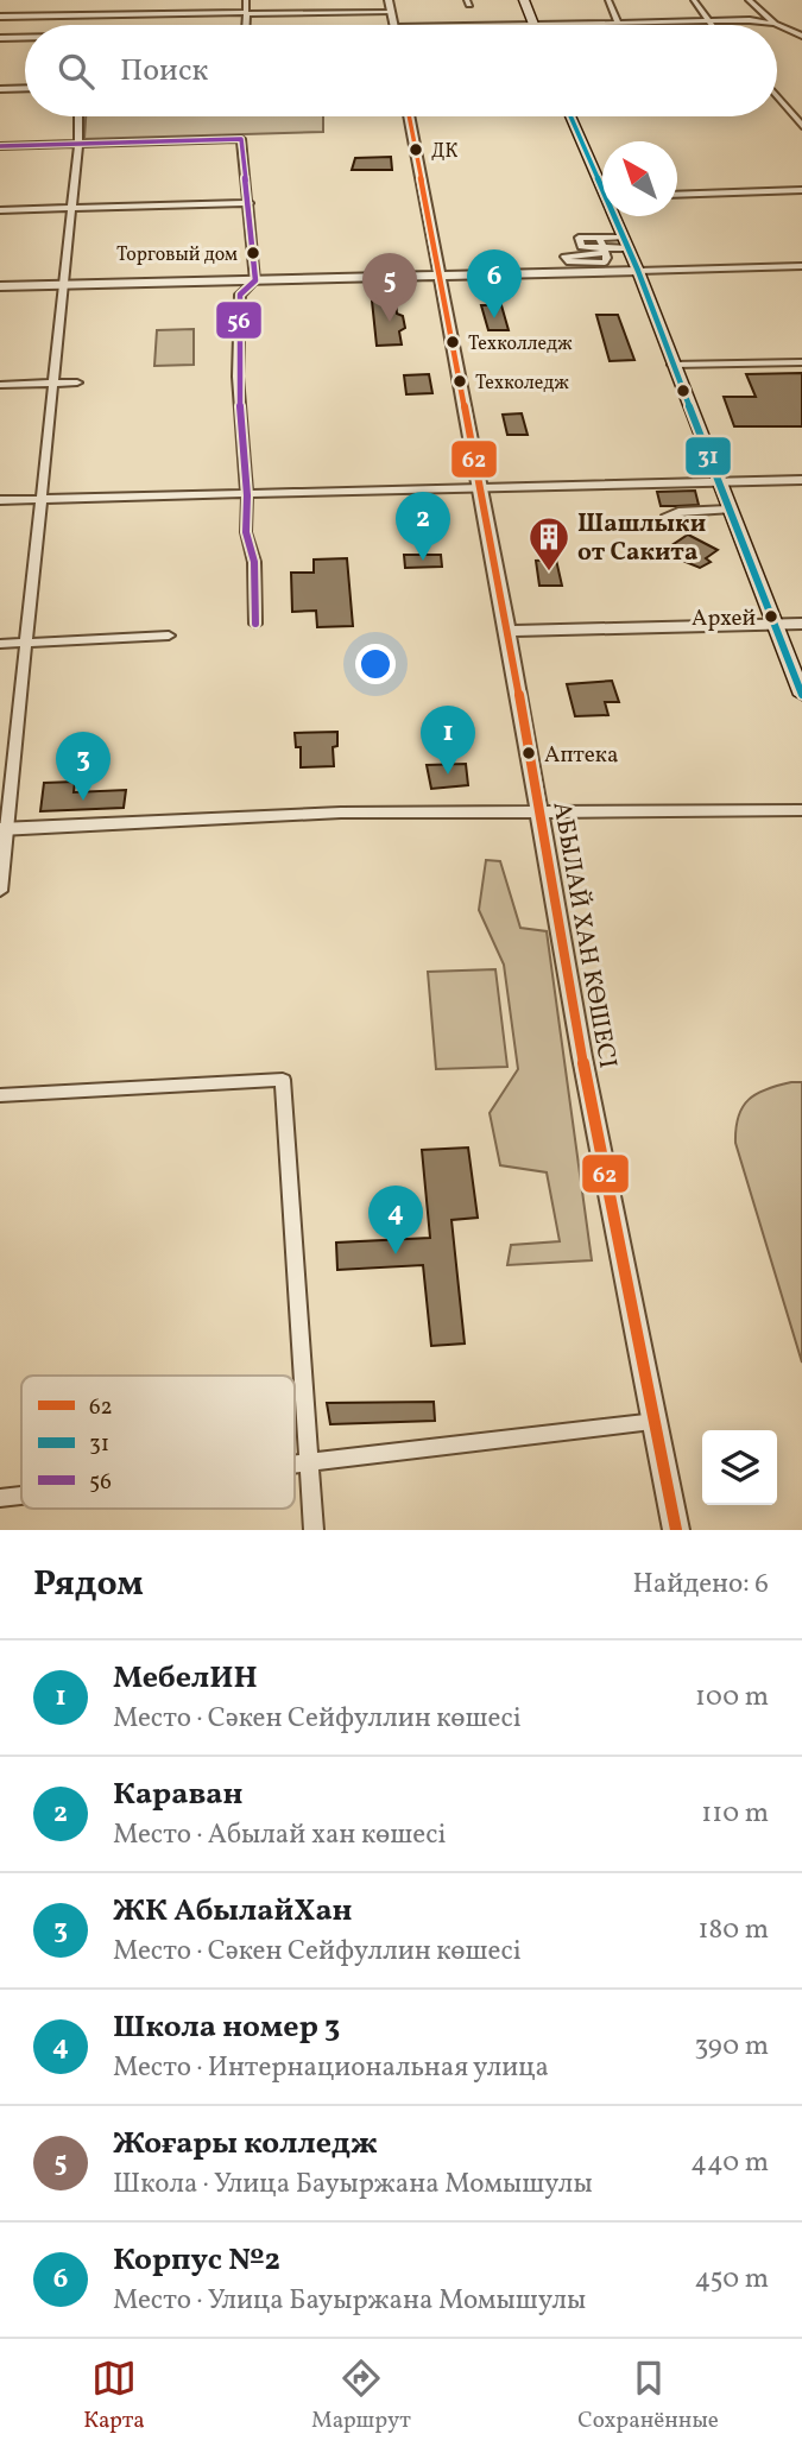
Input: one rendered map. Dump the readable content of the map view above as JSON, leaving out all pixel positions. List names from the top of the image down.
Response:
{
  "streets": {
    "street": ["АБЫЛАЙ ХАН КӨШЕСІ"]
  },
  "places": {
    "other": [
      "ДК",
      "Торговый дом",
      "Техколледж",
      "Техколедж",
      "Архей",
      "Аптека"
    ],
    "building": ["Шашлыки от Сакита"]
  },
  "lines": ["transit line 62", "transit line 31", "transit line 56"],
  "legend": ["62", "31", "56"],
  "north": "top left",
  "page": {
    "search": "Поиск",
    "pins": [
      "6",
      "5",
      "2",
      "1",
      "3",
      "4"
    ],
    "heading": ["Рядом", "Найдено: 6"],
    "list": [
      {
        "mark": "1",
        "name": "МебелИН",
        "note": "Место · Сәкен Сейфуллин көшесі",
        "value": "100 m"
      },
      {
        "mark": "2",
        "name": "Караван",
        "note": "Место · Абылай хан көшесі",
        "value": "110 m"
      },
      {
        "mark": "3",
        "name": "ЖК АбылайХан",
        "note": "Место · Сәкен Сейфуллин көшесі",
        "value": "180 m"
      },
      {
        "mark": "4",
        "name": "Школа номер 3",
        "note": "Место · Интернациональная улица",
        "value": "390 m"
      },
      {
        "mark": "5",
        "name": "Жоғары колледж",
        "note": "Школа · Улица Бауыржана Момышулы",
        "value": "440 m"
      },
      {
        "mark": "6",
        "name": "Корпус №2",
        "note": "Место · Улица Бауыржана Момышулы",
        "value": "450 m"
      }
    ],
    "nav": ["Карта", "Маршрут", "Сохранённые"]
  }
}
